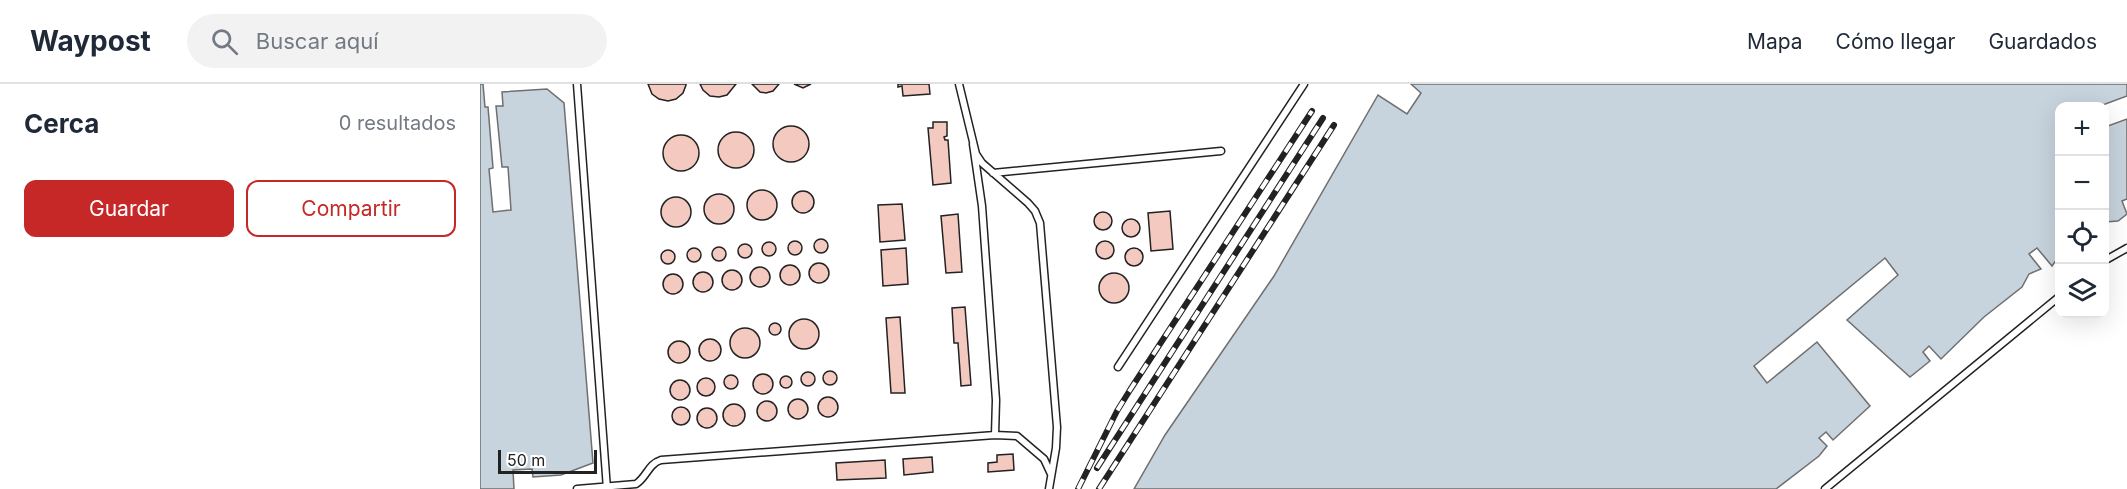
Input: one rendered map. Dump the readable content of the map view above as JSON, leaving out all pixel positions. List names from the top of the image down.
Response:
{
  "scale_bar": "50 m",
  "page": {
    "header": "Waypost",
    "search": "Buscar aquí",
    "nav": ["Mapa", "Cómo llegar", "Guardados"],
    "heading": ["Cerca", "0 resultados"],
    "map_buttons": ["+", "−"],
    "buttons": ["Guardar", "Compartir"],
    "scale": "50 m"
  }
}
